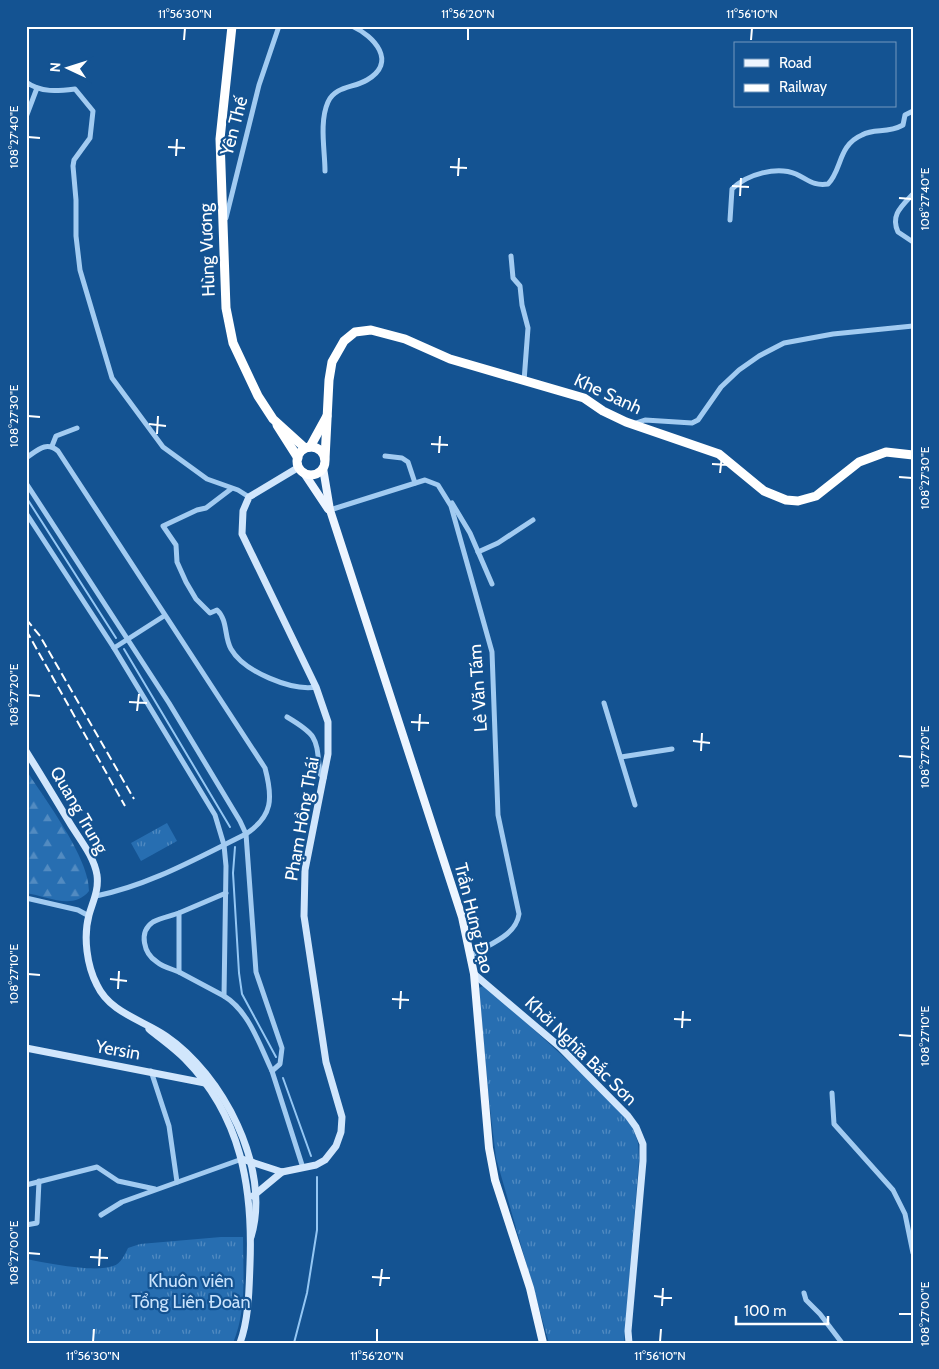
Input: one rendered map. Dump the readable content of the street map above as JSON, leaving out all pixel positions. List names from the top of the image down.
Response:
{
  "streets": {
    "highway": ["Hùng Vương", "Khe Sanh"],
    "main road": ["Trần Hưng Đạo"],
    "street": [
      "Yên Thế",
      "Lê Văn Tám",
      "Quang Trung",
      "Phạm Hồng Thái",
      "Yersin",
      "Khởi Nghĩa Bắc Sơn"
    ]
  },
  "crossings": [
    ["Yên Thế", "Hùng Vương"],
    ["Hùng Vương", "Khe Sanh"],
    ["Hùng Vương", "Trần Hưng Đạo"],
    ["Khe Sanh", "Trần Hưng Đạo"],
    ["Lê Văn Tám", "Trần Hưng Đạo"],
    ["Phạm Hồng Thái", "Yersin"],
    ["Trần Hưng Đạo", "Khởi Nghĩa Bắc Sơn"]
  ],
  "parks": ["Khuôn viên Tổng Liên Đoàn"],
  "legend": ["Road", "Railway"],
  "scale_bar": "100 m",
  "north": "left",
  "coordinates": [
    "11°56'30\"N",
    "11°56'20\"N",
    "11°56'10\"N",
    "108°27'40\"E",
    "108°27'30\"E",
    "108°27'20\"E",
    "108°27'10\"E",
    "108°27'00\"E"
  ]
}
